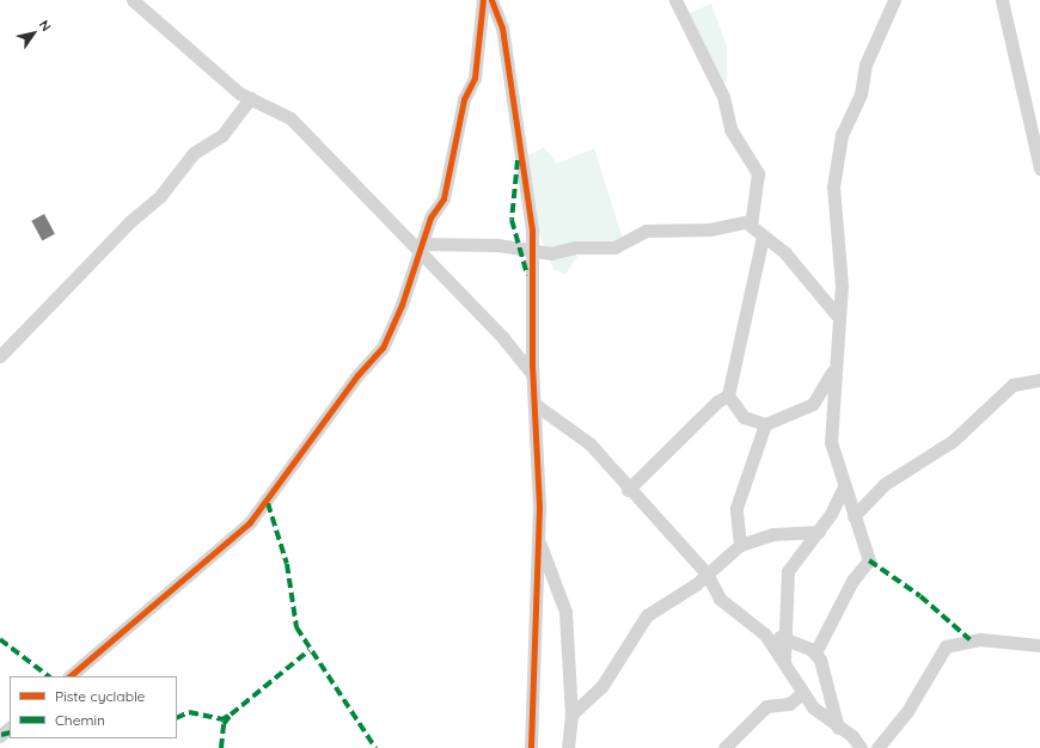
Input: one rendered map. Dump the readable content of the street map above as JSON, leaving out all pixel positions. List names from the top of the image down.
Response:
{
  "legend": ["Piste cyclable", "Chemin"],
  "north": "top right"
}
